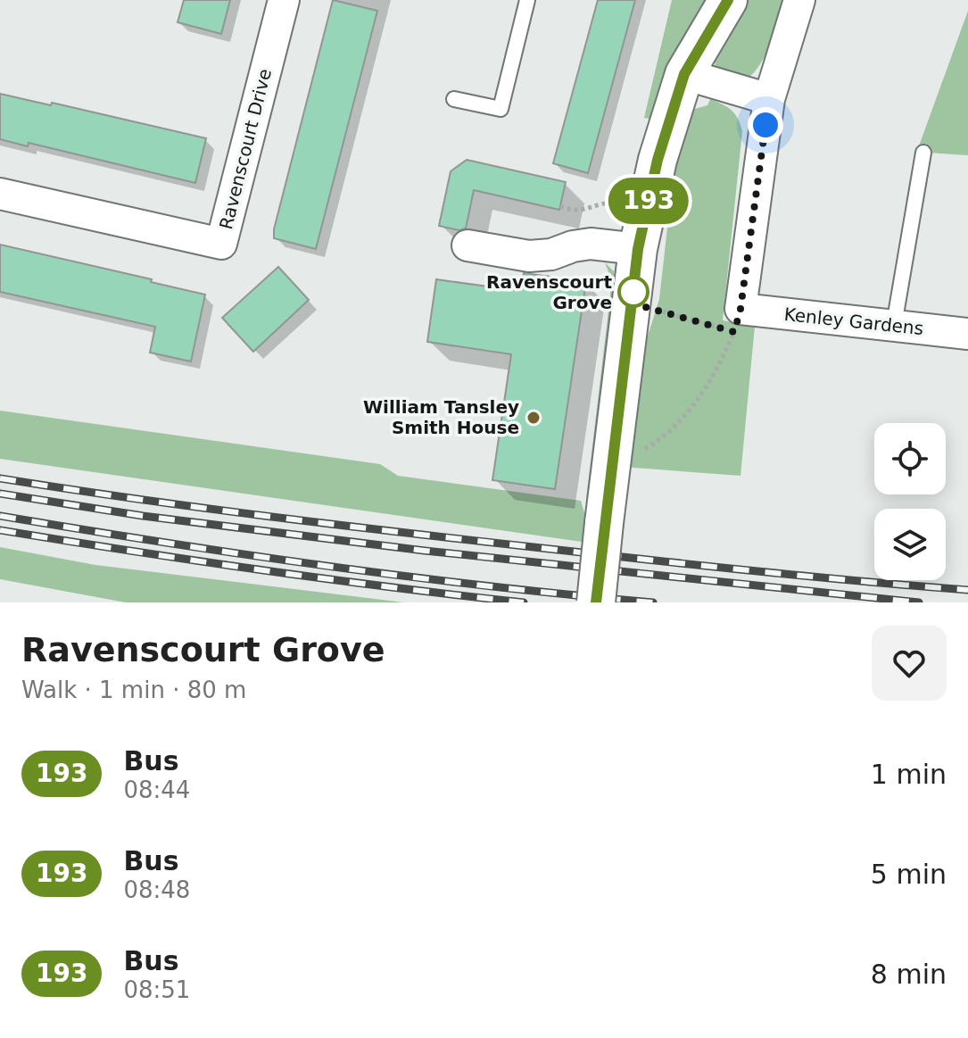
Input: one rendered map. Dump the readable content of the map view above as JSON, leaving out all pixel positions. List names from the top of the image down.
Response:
{
  "streets": {
    "street": ["Ravenscourt Drive", "Kenley Gardens"]
  },
  "places": ["Ravenscourt Grove", "William Tansley Smith House"],
  "lines": ["bus line 193"],
  "page": {
    "on_map": "193",
    "heading": ["Ravenscourt Grove", "Walk · 1 min · 80 m"],
    "list": [
      {
        "mark": "193",
        "name": "Bus",
        "note": "08:44",
        "value": "1 min"
      },
      {
        "mark": "193",
        "name": "Bus",
        "note": "08:48",
        "value": "5 min"
      },
      {
        "mark": "193",
        "name": "Bus",
        "note": "08:51",
        "value": "8 min"
      }
    ]
  }
}
